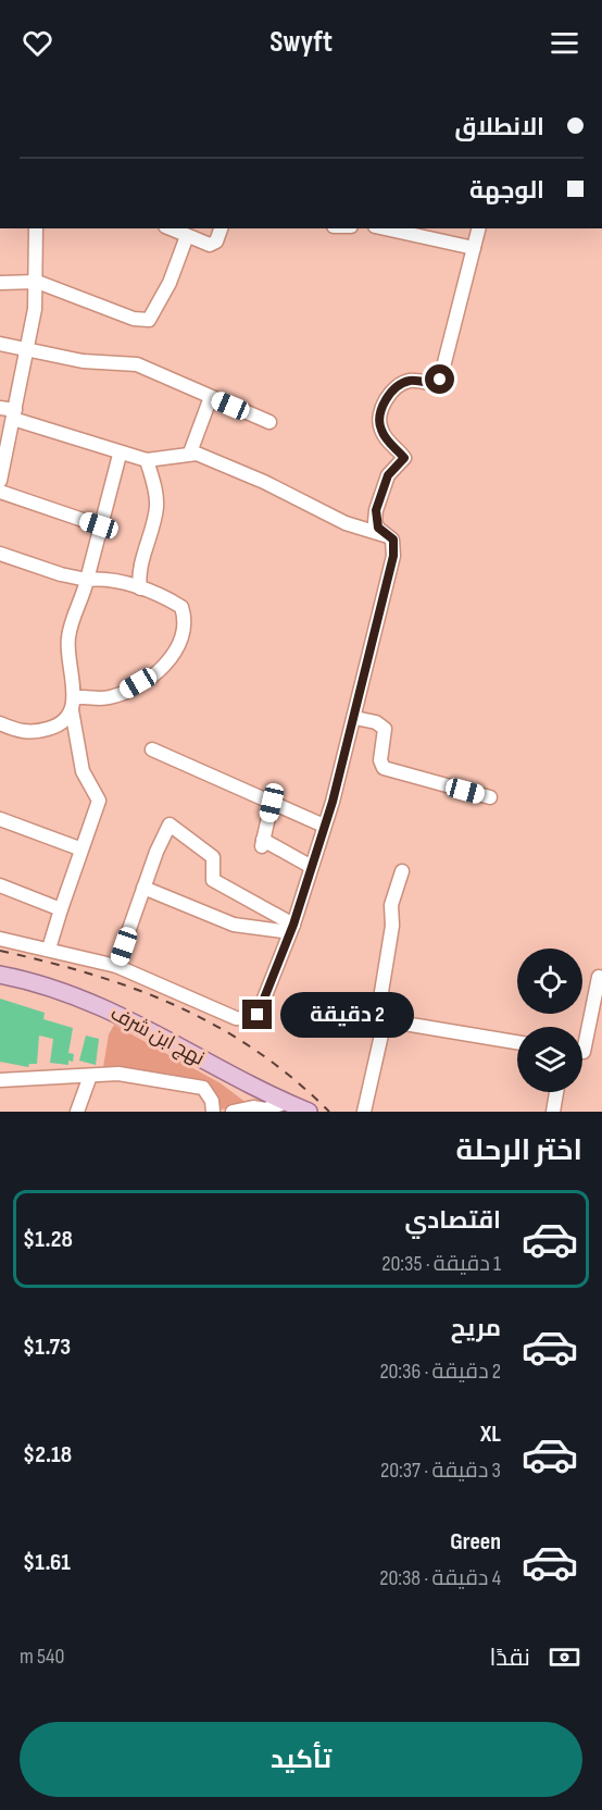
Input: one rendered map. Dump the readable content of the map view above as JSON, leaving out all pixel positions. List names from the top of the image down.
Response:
{
  "streets": {
    "main road": ["نهج ابن شرف"]
  },
  "page": {
    "header": "Swyft",
    "banner": ["الانطلاق", "الوجهة"],
    "bubble": "2 دقيقة",
    "heading": "اختر الرحلة",
    "list": [
      {
        "name": "اقتصادي",
        "note": "1 دقيقة · 20:35",
        "value": "$1.28"
      },
      {
        "name": "مريح",
        "note": "2 دقيقة · 20:36",
        "value": "$1.73"
      },
      {
        "name": "XL",
        "note": "3 دقيقة · 20:37",
        "value": "$2.18"
      },
      {
        "name": "Green",
        "note": "4 دقيقة · 20:38",
        "value": "$1.61"
      }
    ],
    "pay": ["نقدًا", "540 m"],
    "buttons": "تأكيد"
  }
}
